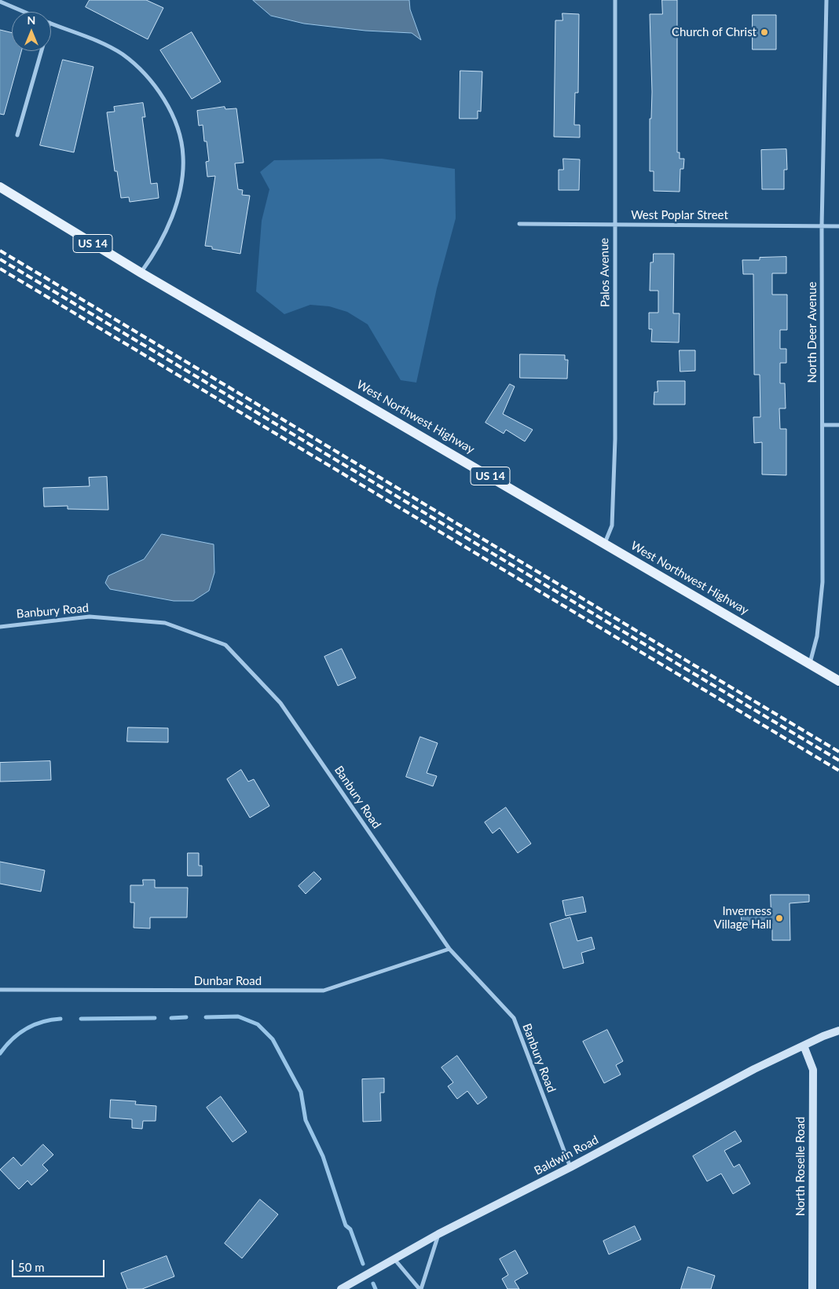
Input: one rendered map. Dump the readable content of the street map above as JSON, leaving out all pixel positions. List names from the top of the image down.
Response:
{
  "streets": {
    "main road": ["US 14", "West Northwest Highway"],
    "street": [
      "West Poplar Street",
      "Palos Avenue",
      "North Deer Avenue",
      "Banbury Road",
      "Dunbar Road",
      "Baldwin Road",
      "North Roselle Road"
    ]
  },
  "crossings": [
    ["West Poplar Street", "Palos Avenue"],
    ["West Poplar Street", "North Deer Avenue"],
    ["Palos Avenue", "West Northwest Highway"],
    ["North Deer Avenue", "West Northwest Highway"],
    ["Banbury Road", "Dunbar Road"],
    ["Banbury Road", "Baldwin Road"],
    ["Baldwin Road", "North Roselle Road"]
  ],
  "places": ["Church of Christ", "Inverness Village Hall"],
  "scale_bar": "50 m",
  "north": "top"
}
